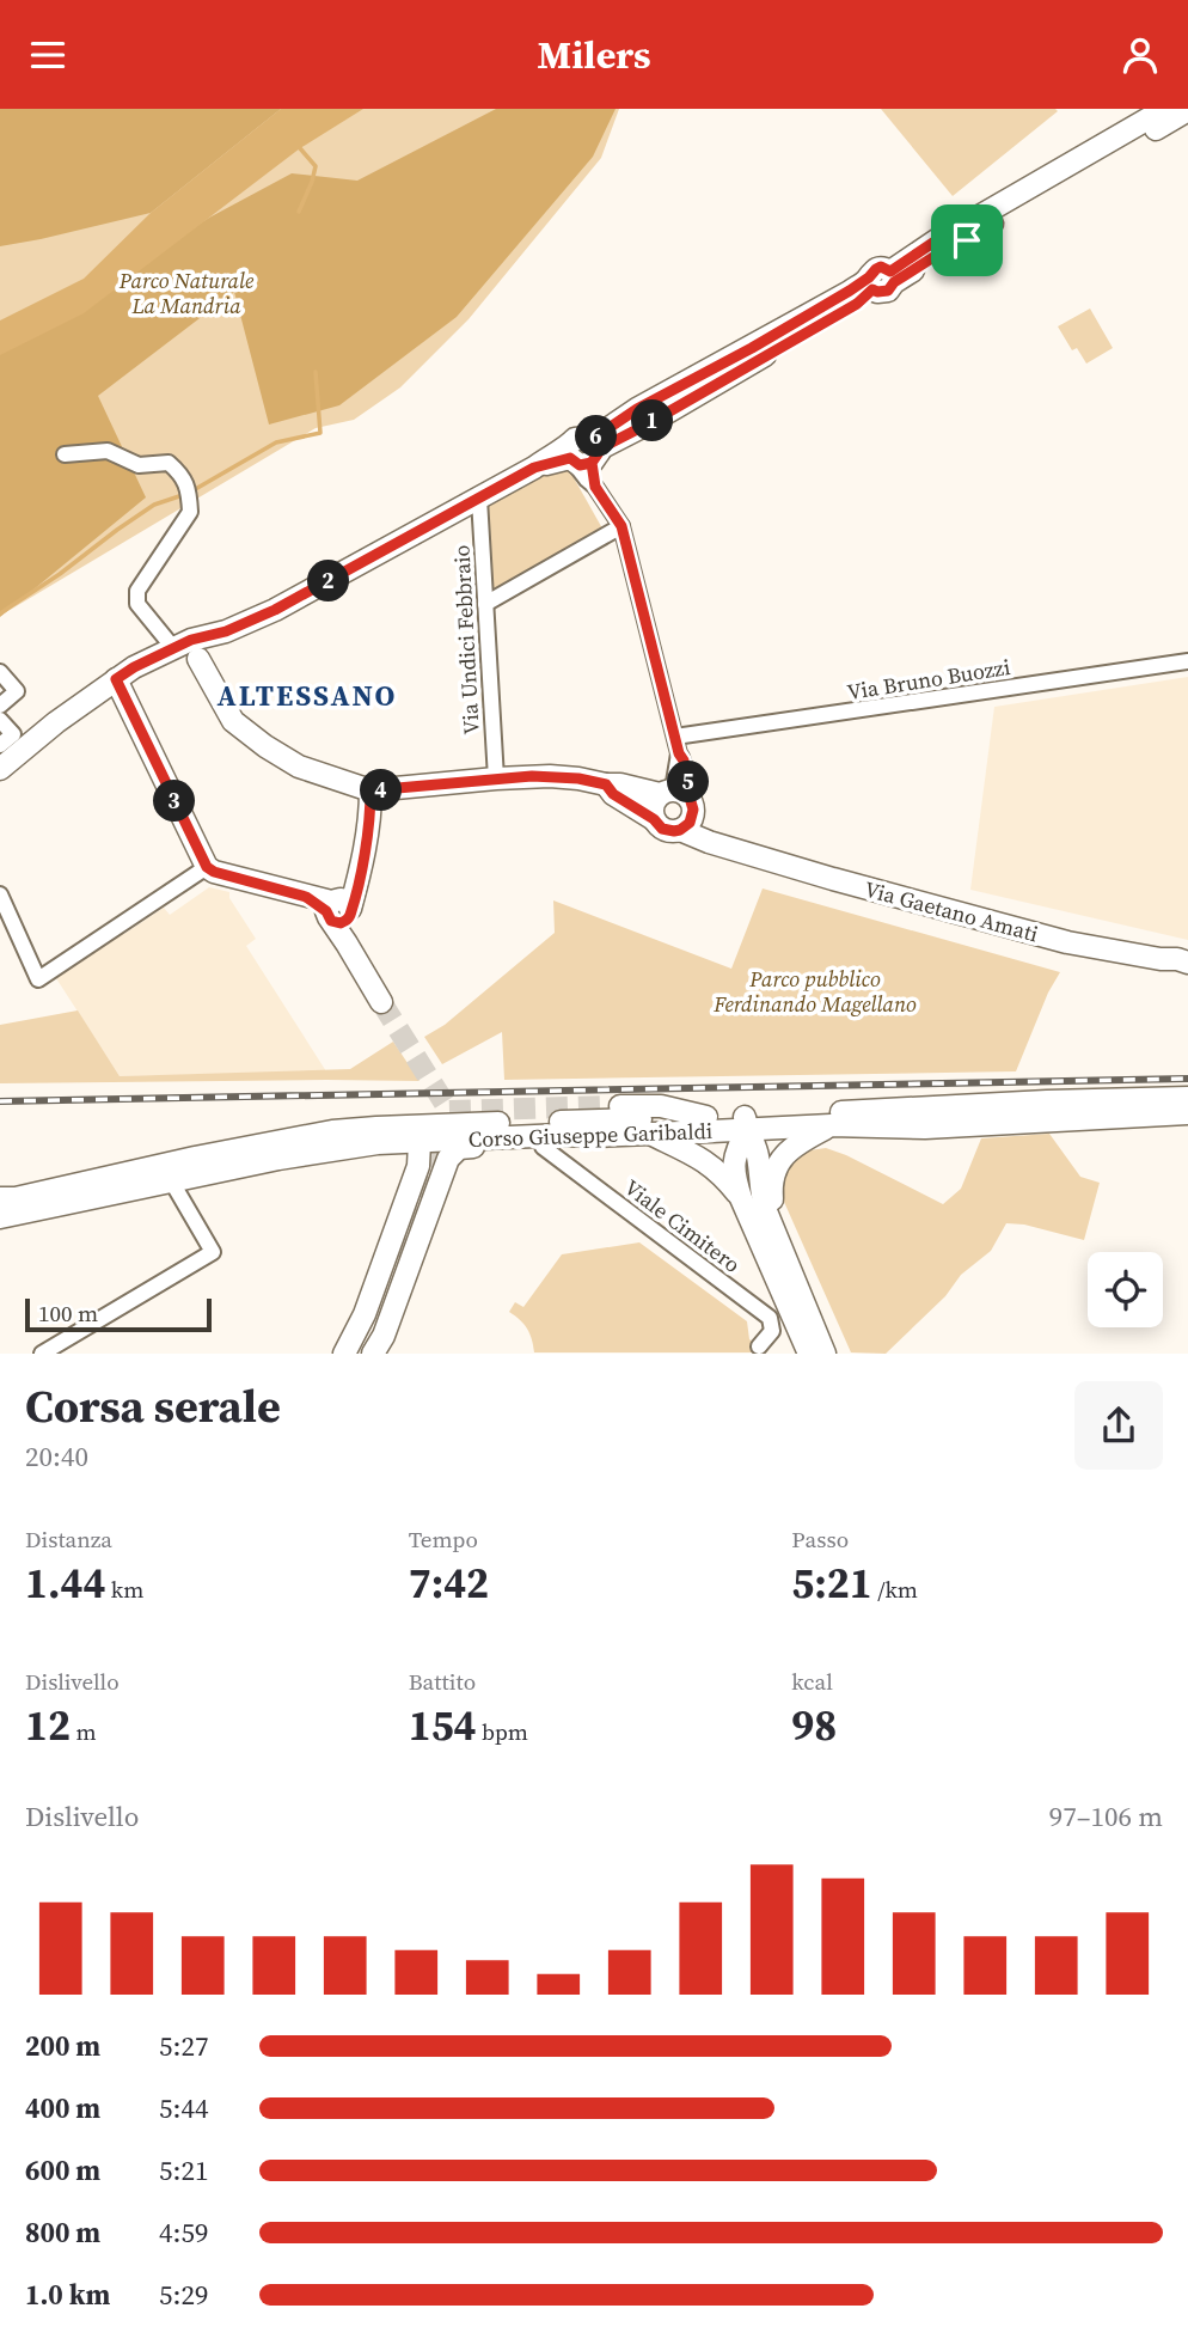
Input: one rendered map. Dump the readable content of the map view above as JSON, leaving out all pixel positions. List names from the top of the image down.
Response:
{
  "streets": {
    "street": [
      "Via Undici Febbraio",
      "Via Bruno Buozzi",
      "Via Gaetano Amati",
      "Corso Giuseppe Garibaldi",
      "Viale Cimitero"
    ]
  },
  "districts": ["ALTESSANO"],
  "parks": ["Parco Naturale La Mandria", "Parco pubblico Ferdinando Magellano"],
  "scale_bar": "100 m",
  "page": {
    "header": "Milers",
    "pins": [
      "1",
      "6",
      "2",
      "5",
      "4",
      "3"
    ],
    "scale": "100 m",
    "heading": ["Corsa serale", "20:40"],
    "stats": [
      ["Distanza", "1.44 km"],
      ["Tempo", "7:42"],
      ["Passo", "5:21 /km"],
      ["Dislivello", "12 m"],
      ["Battito", "154 bpm"],
      ["kcal", "98"]
    ],
    "chart": ["Dislivello", "97–106 m"],
    "list": [
      {
        "name": "200 m",
        "note": "5:27"
      },
      {
        "name": "400 m",
        "note": "5:44"
      },
      {
        "name": "600 m",
        "note": "5:21"
      },
      {
        "name": "800 m",
        "note": "4:59"
      },
      {
        "name": "1.0 km",
        "note": "5:29"
      }
    ]
  }
}
